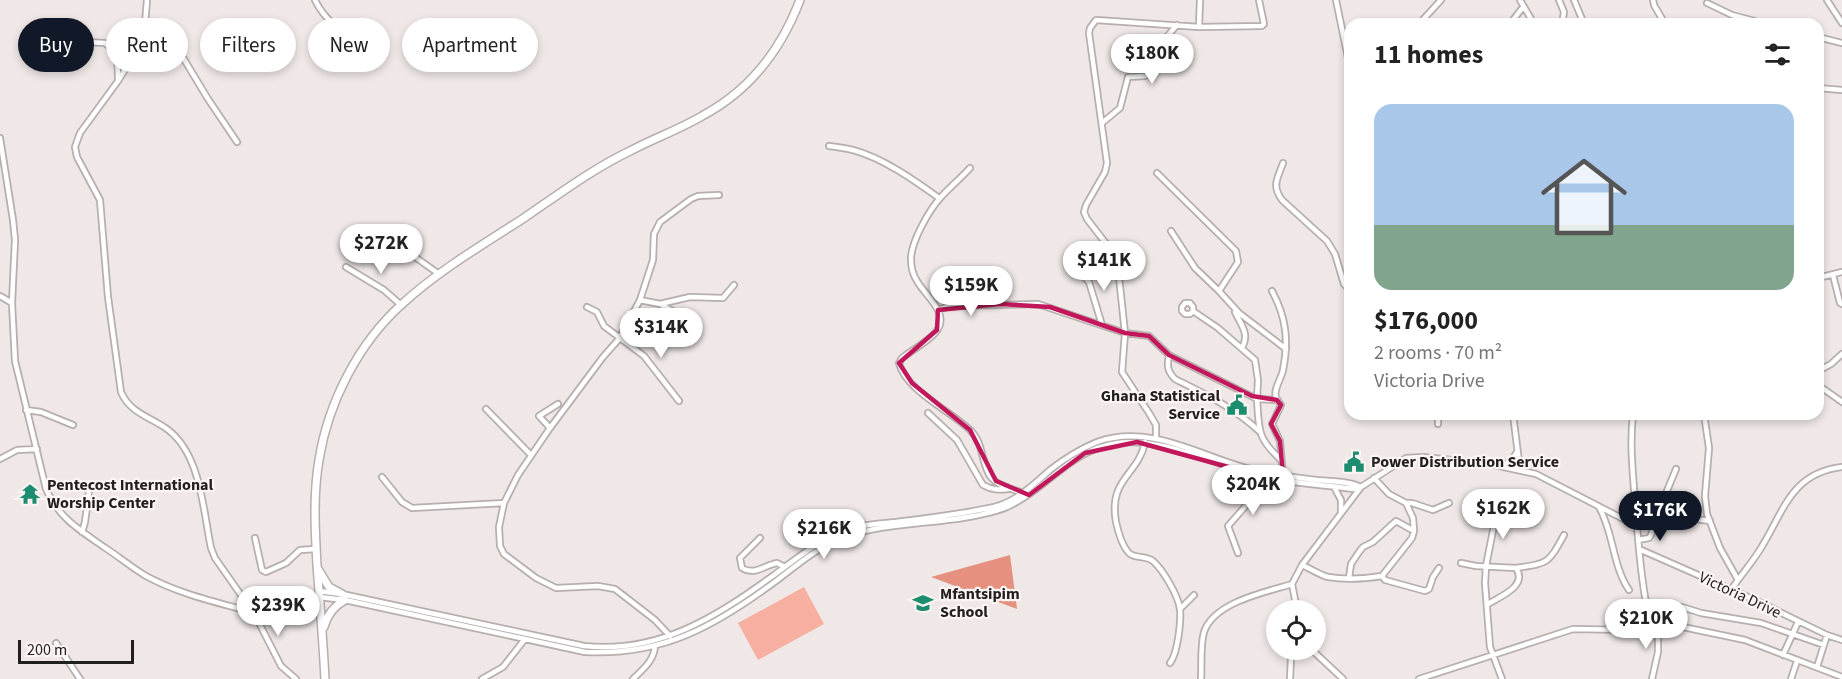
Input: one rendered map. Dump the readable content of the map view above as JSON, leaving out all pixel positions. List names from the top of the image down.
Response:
{
  "streets": {
    "street": ["Victoria Drive"]
  },
  "places": {
    "public building": ["Ghana Statistical Service", "Power Distribution Service"],
    "temple": ["Pentecost International Worship Center"],
    "school or university": ["Mfantsipim School"]
  },
  "scale_bar": "200 m",
  "page": {
    "chip": [
      "Buy",
      "Rent",
      "Filters",
      "New",
      "Apartment"
    ],
    "heading": "11 homes",
    "price": [
      "$180K",
      "$272K",
      "$141K",
      "$159K",
      "$314K",
      "$204K",
      "$162K",
      "$176K",
      "$216K",
      "$239K",
      "$210K"
    ],
    "list": [
      {
        "name": "$176,000",
        "note": "2 rooms · 70 m² · Victoria Drive"
      }
    ],
    "scale": "200 m"
  }
}
